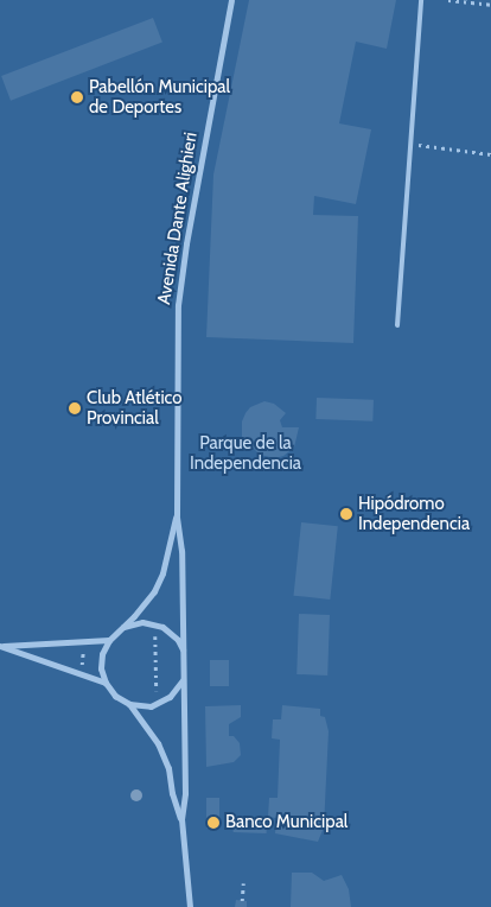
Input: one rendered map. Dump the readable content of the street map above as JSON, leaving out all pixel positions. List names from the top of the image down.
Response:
{
  "streets": {
    "street": ["Avenida Dante Alighieri"]
  },
  "parks": ["Parque de la Independencia"],
  "places": [
    "Pabellón Municipal de Deportes",
    "Club Atlético Provincial",
    "Hipódromo Independencia",
    "Banco Municipal"
  ]
}
